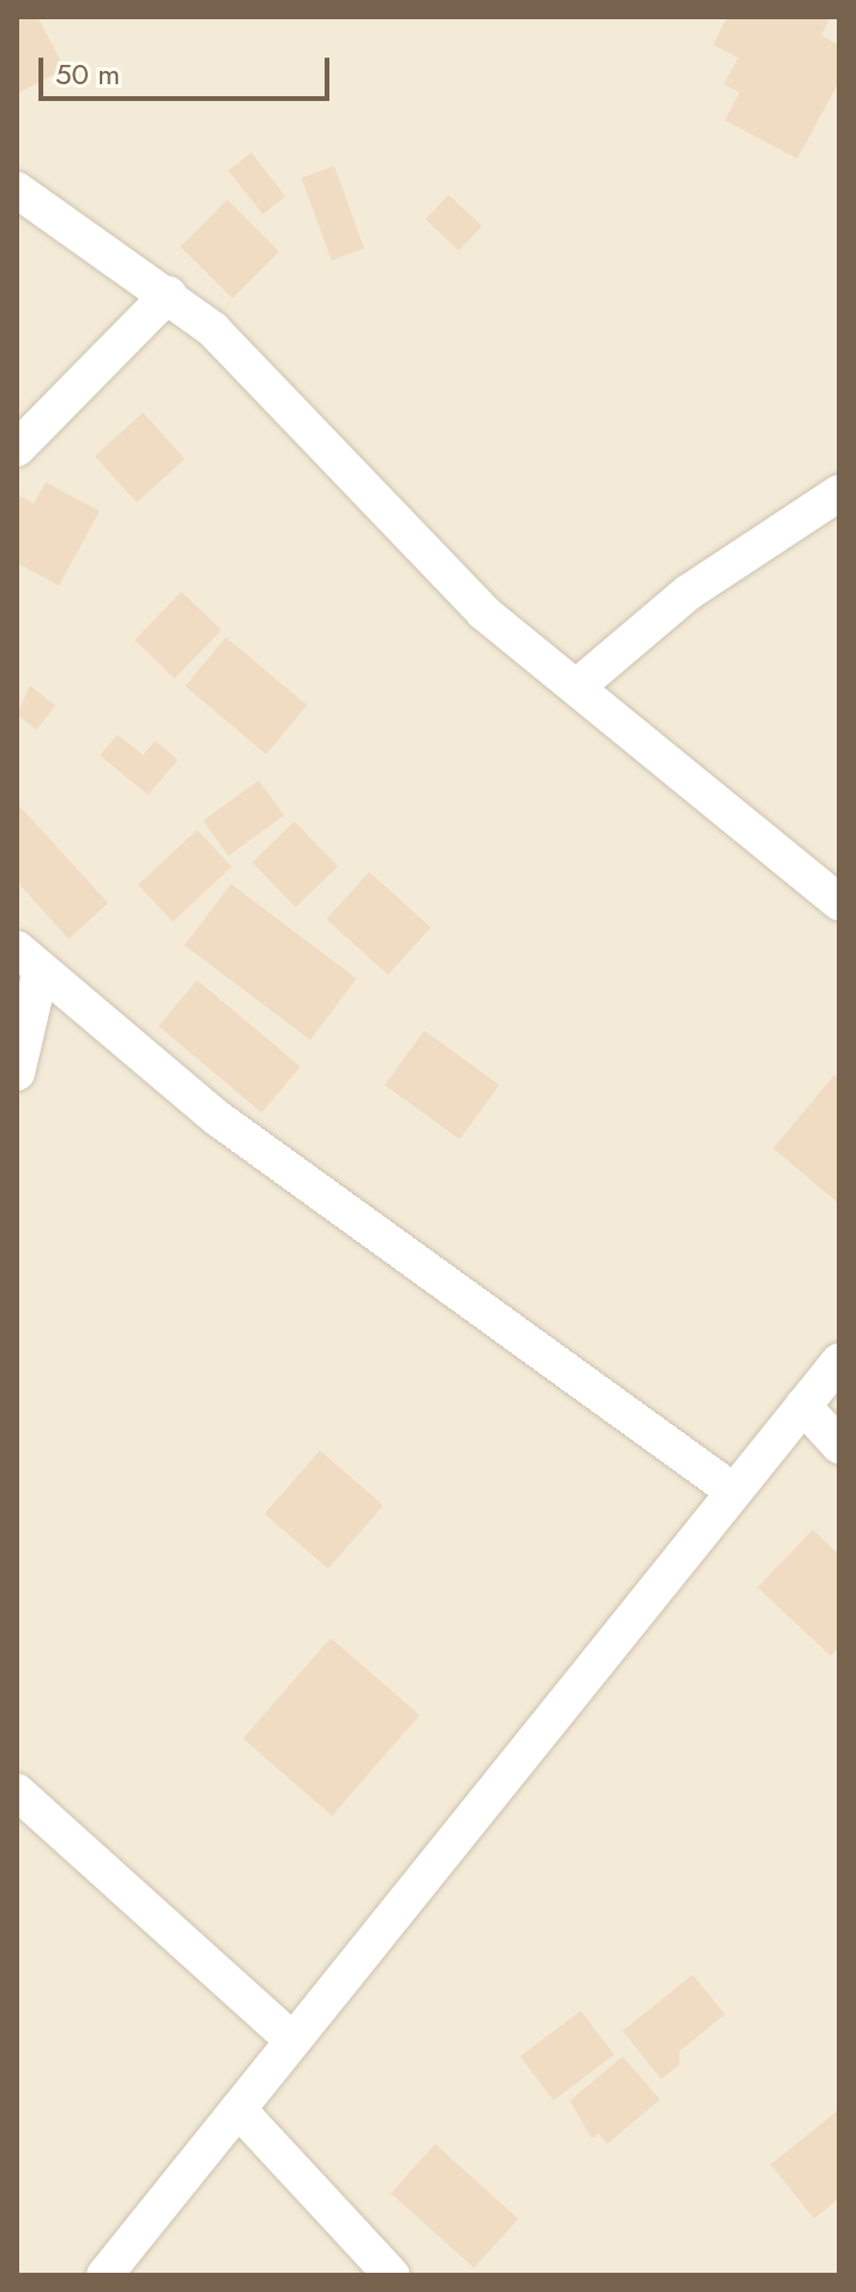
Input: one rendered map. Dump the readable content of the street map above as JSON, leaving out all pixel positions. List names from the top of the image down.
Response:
{
  "scale_bar": "50 m"
}
